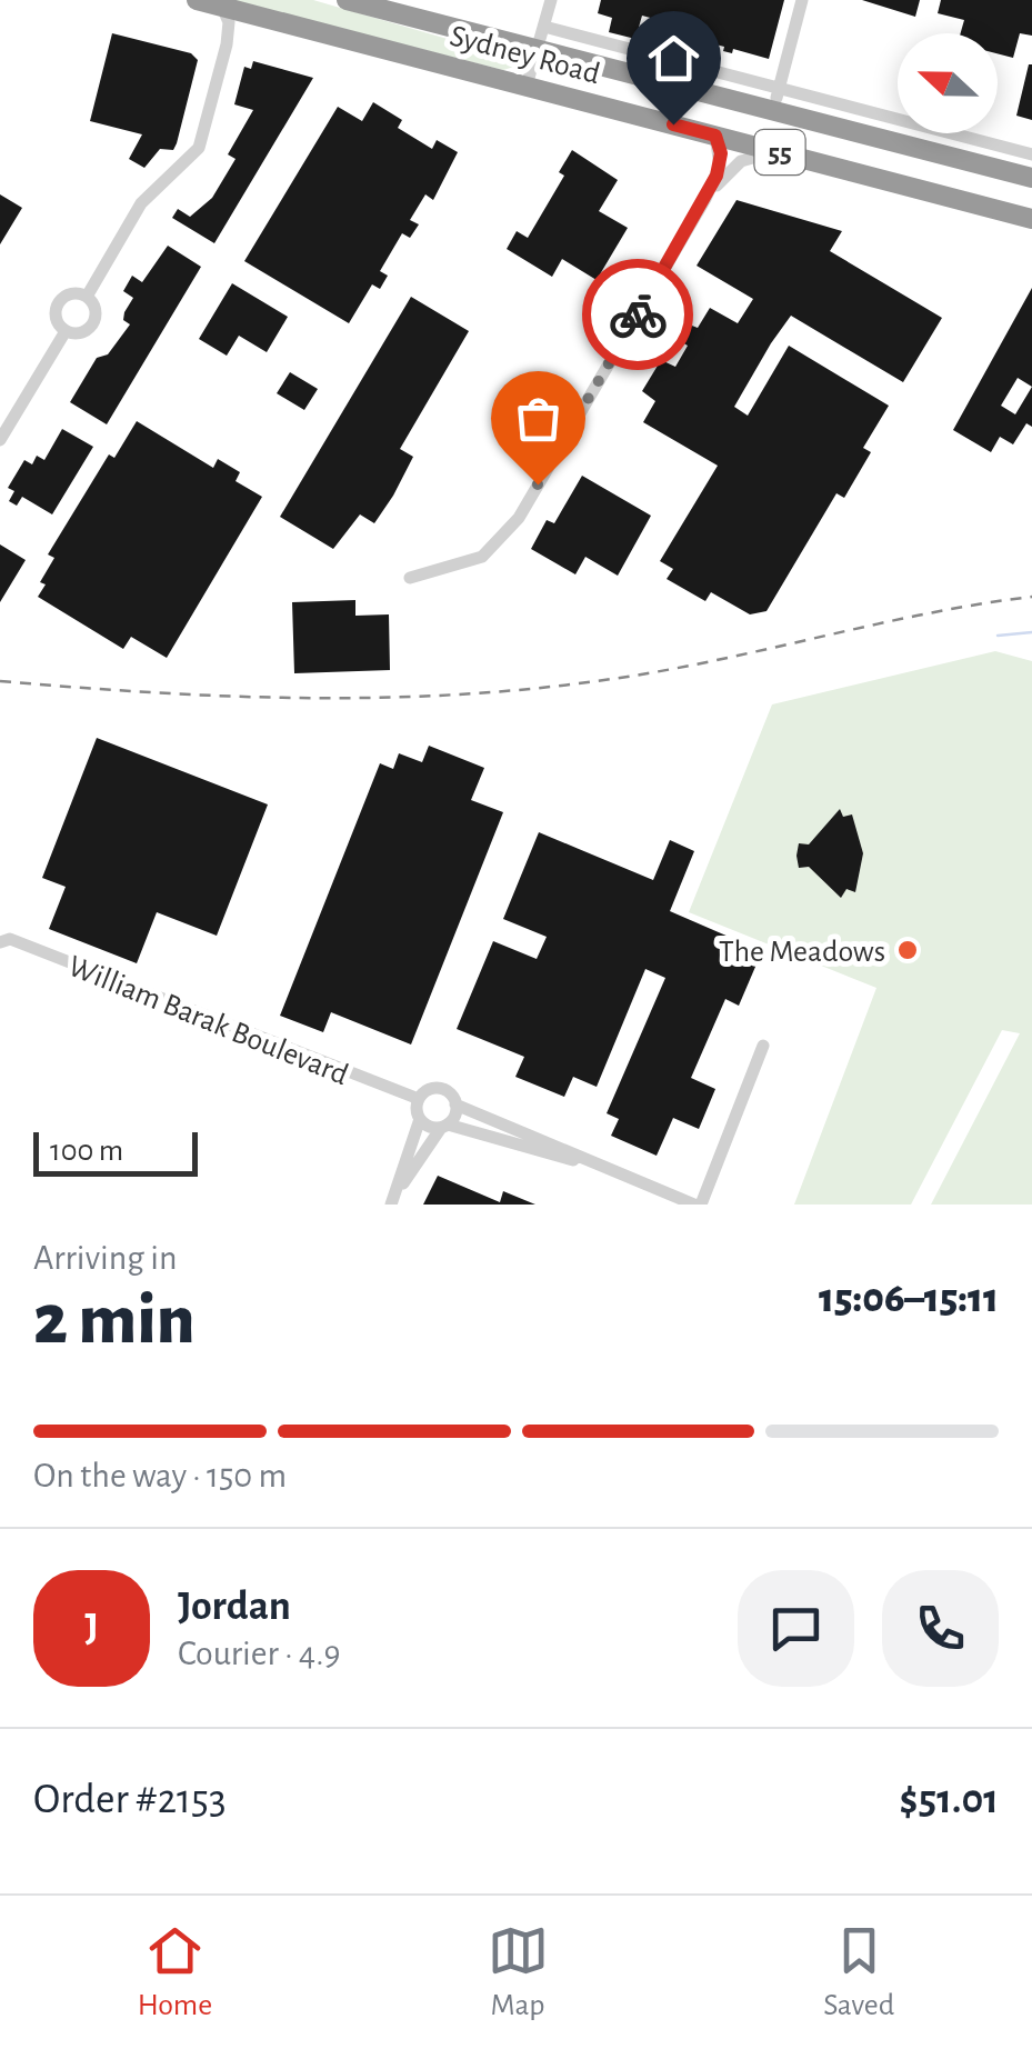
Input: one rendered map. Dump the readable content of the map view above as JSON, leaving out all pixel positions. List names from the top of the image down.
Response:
{
  "streets": {
    "highway": ["Sydney Road", "55"],
    "street": ["William Barak Boulevard"]
  },
  "places": ["The Meadows"],
  "scale_bar": "100 m",
  "north": "left",
  "page": {
    "scale": "100 m",
    "heading": ["2 min", "Arriving in", "15:06–15:11"],
    "panel": [
      "Jordan",
      "Courier · 4.9",
      "Order #2153",
      "$51.01"
    ],
    "bar": "On the way · 150 m",
    "round": "J",
    "tabs": ["Home", "Map", "Saved"]
  }
}
